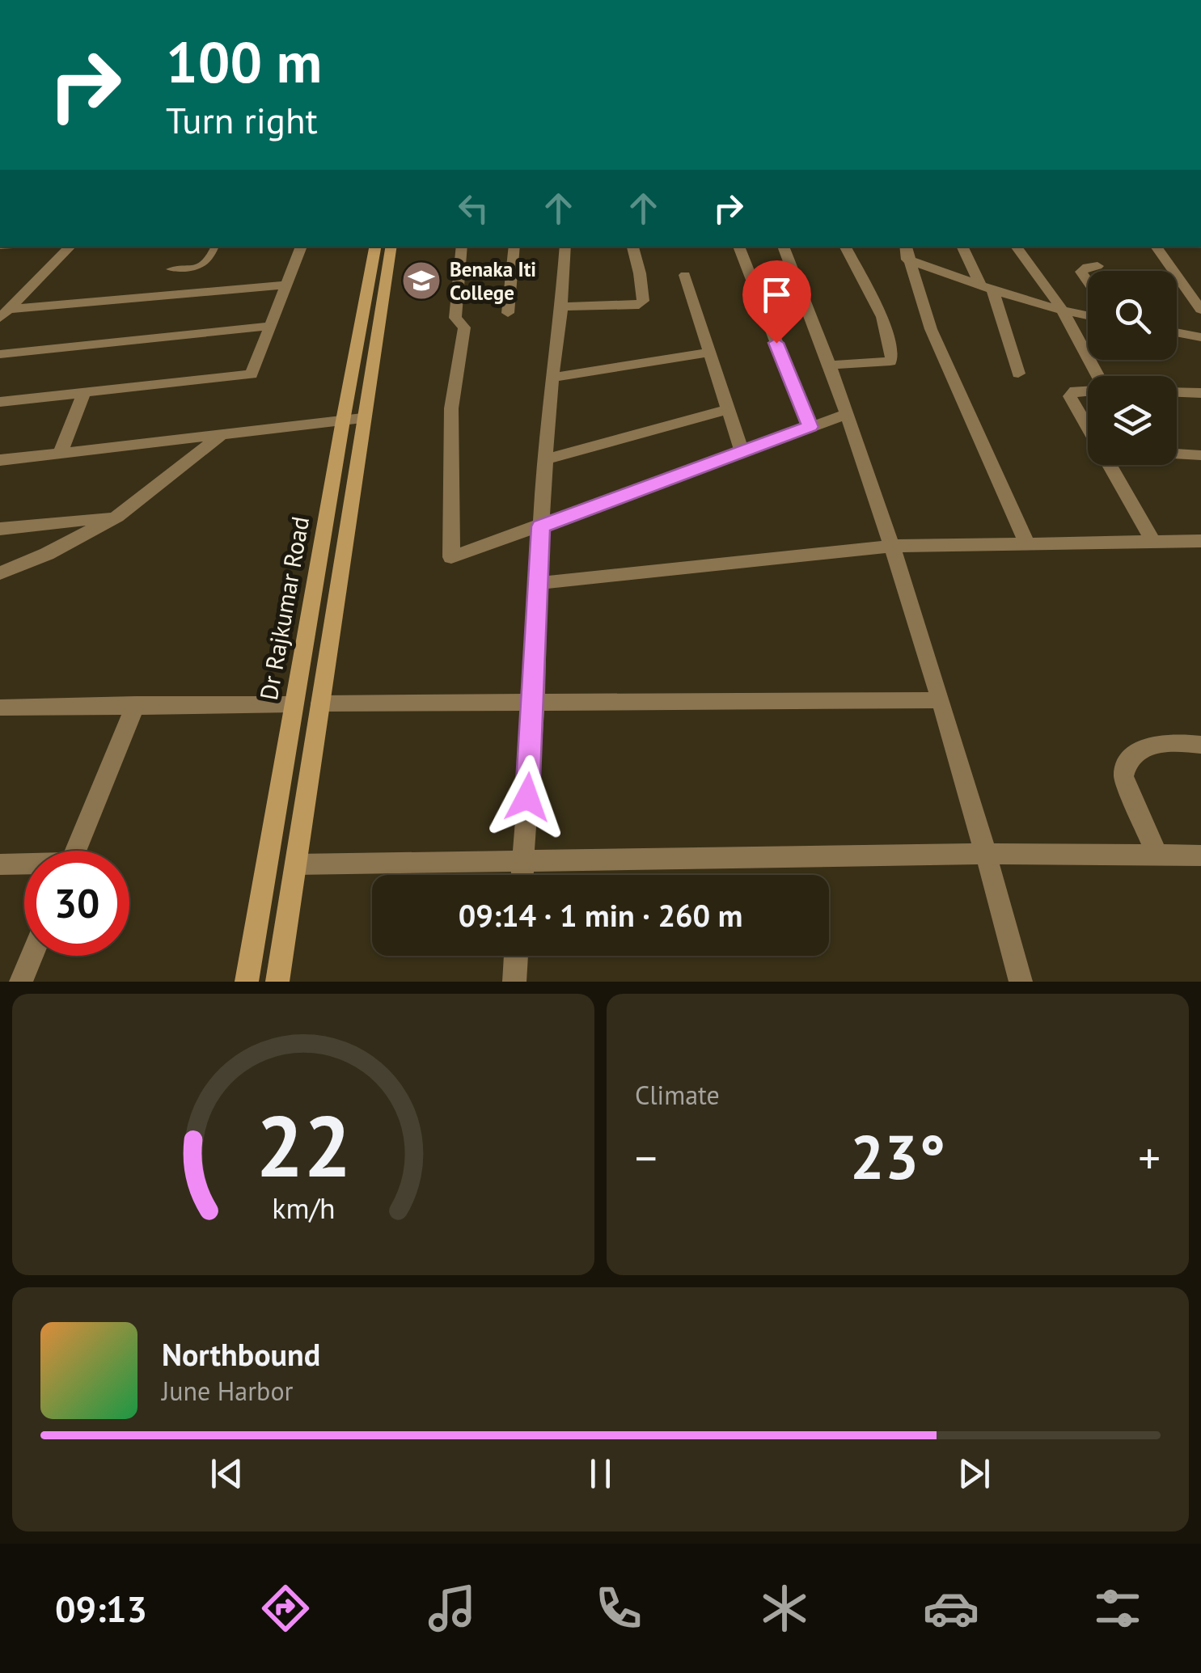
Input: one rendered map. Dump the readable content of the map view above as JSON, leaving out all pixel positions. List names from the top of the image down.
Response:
{
  "streets": {
    "main road": ["Dr Rajkumar Road"]
  },
  "places": {
    "school or university": ["Benaka Iti College"]
  },
  "page": {
    "turn": ["100 m", "Turn right"],
    "limit": "30",
    "trip": "09:14 · 1 min · 260 m",
    "tile": "Climate",
    "heat": ["−", "23°", "+"],
    "song": ["Northbound", "June Harbor"],
    "tabs": "09:13",
    "gauge": ["22", "km/h"]
  }
}
